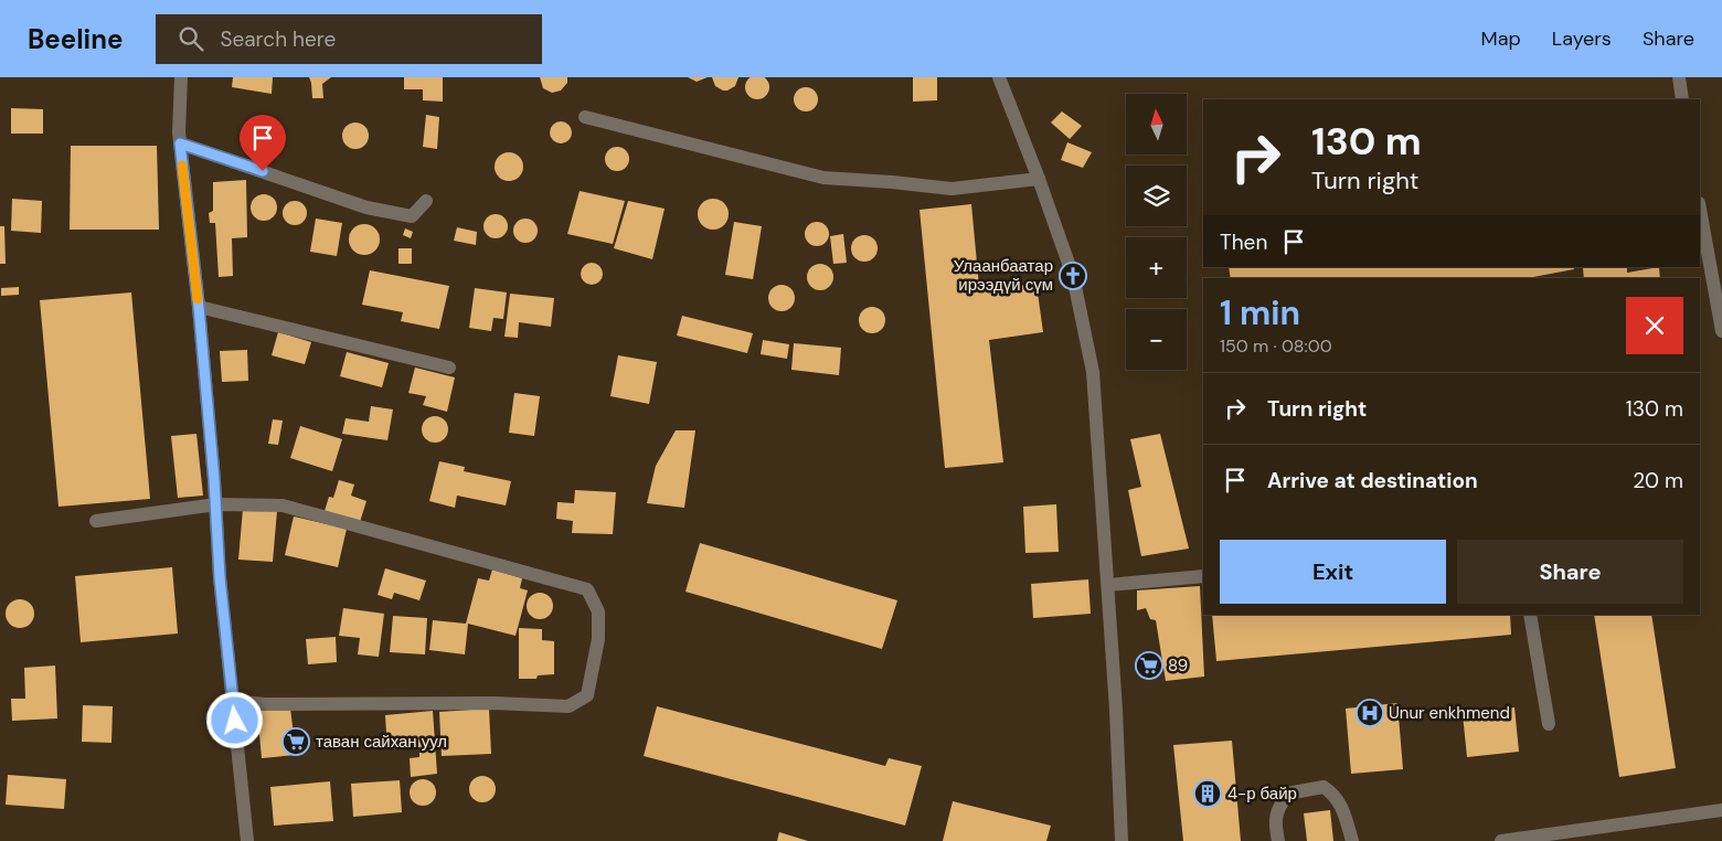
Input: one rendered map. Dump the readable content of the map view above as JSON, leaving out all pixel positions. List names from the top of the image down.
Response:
{
  "places": {
    "church": ["Улаанбаатар ирээдүй сүм"],
    "supermarket": ["89", "таван сайхан уул"],
    "hospital": ["Unur enkhmend"],
    "building": ["4-р байр"]
  },
  "north": "top",
  "page": {
    "header": "Beeline",
    "search": "Search here",
    "nav": ["Map", "Layers", "Share"],
    "map_buttons": ["+", "−"],
    "turn": ["130 m", "Turn right"],
    "then": "Then",
    "heading": ["1 min", "150 m · 08:00"],
    "list": [
      {
        "name": "Turn right",
        "value": "130 m"
      },
      {
        "name": "Arrive at destination",
        "value": "20 m"
      }
    ],
    "buttons": ["Exit", "Share"]
  }
}
